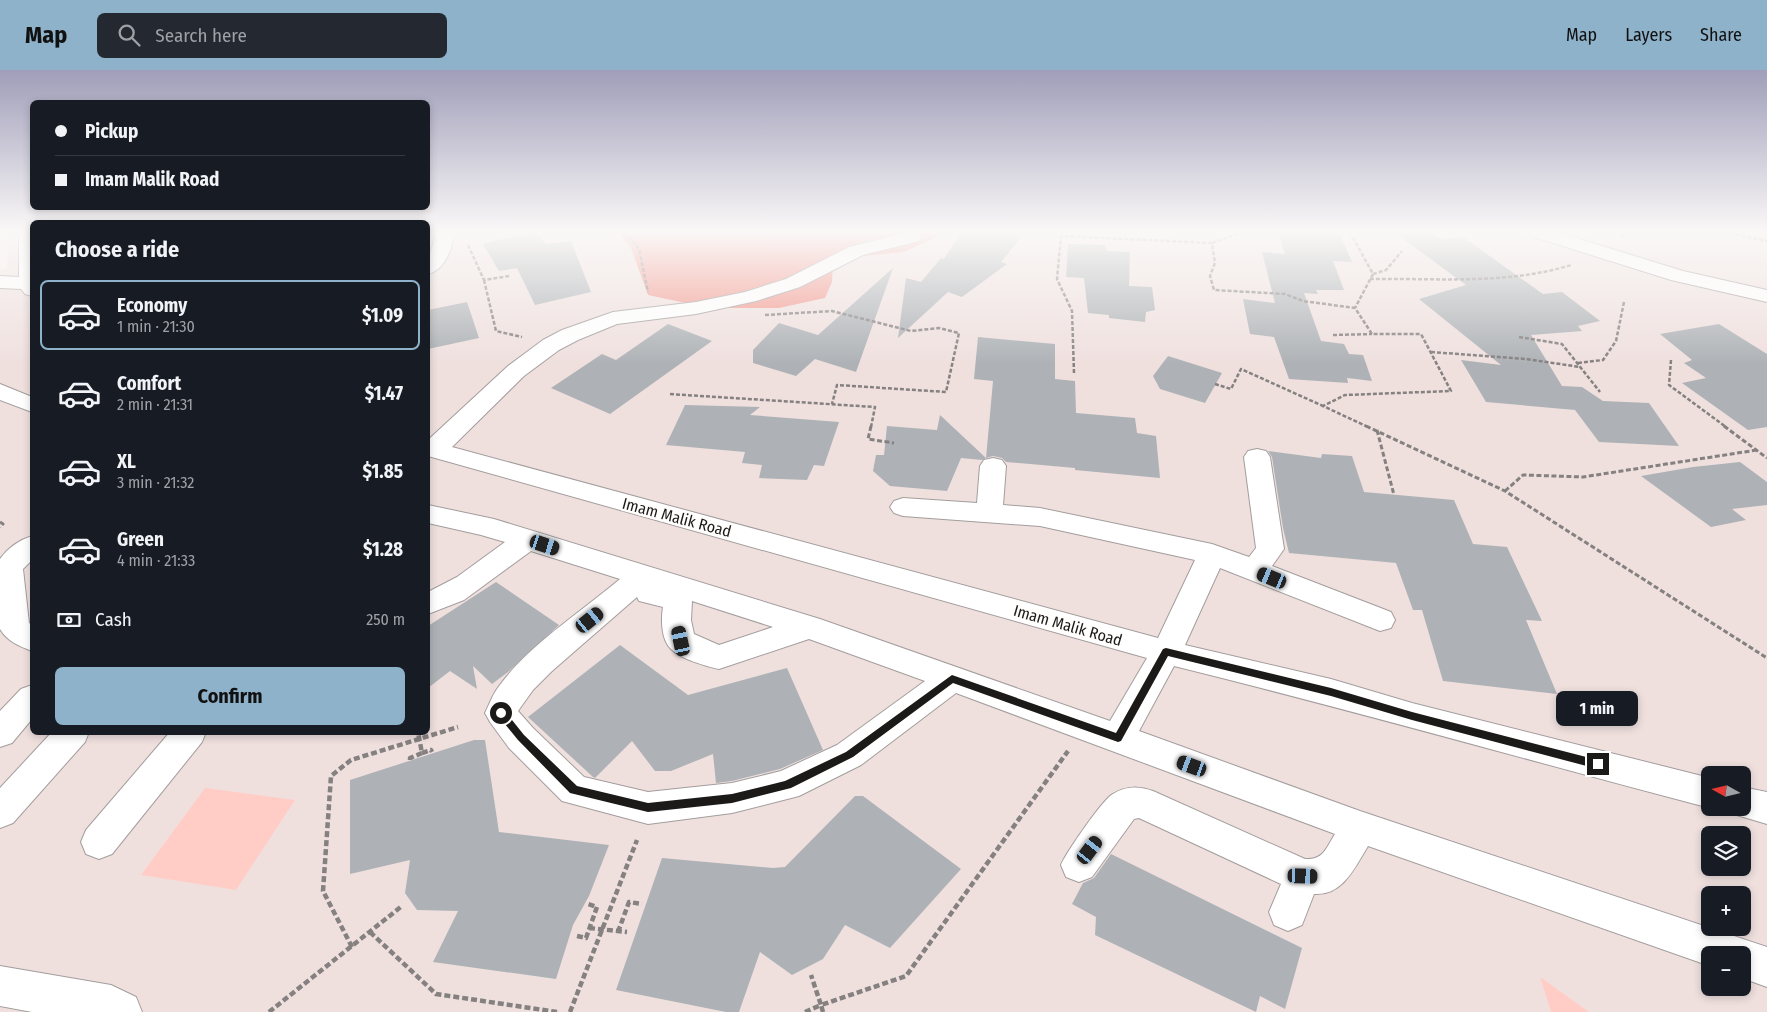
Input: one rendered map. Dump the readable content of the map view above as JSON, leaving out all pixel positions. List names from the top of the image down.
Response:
{
  "streets": {
    "lane": ["Imam Malik Road"]
  },
  "north": "left",
  "page": {
    "header": "Map",
    "search": "Search here",
    "nav": ["Map", "Layers", "Share"],
    "banner": ["Pickup", "Imam Malik Road"],
    "heading": "Choose a ride",
    "list": [
      {
        "name": "Economy",
        "note": "1 min · 21:30",
        "value": "$1.09"
      },
      {
        "name": "Comfort",
        "note": "2 min · 21:31",
        "value": "$1.47"
      },
      {
        "name": "XL",
        "note": "3 min · 21:32",
        "value": "$1.85"
      },
      {
        "name": "Green",
        "note": "4 min · 21:33",
        "value": "$1.28"
      }
    ],
    "pay": ["Cash", "250 m"],
    "buttons": "Confirm",
    "bubble": "1 min",
    "map_buttons": ["+", "−"]
  }
}
